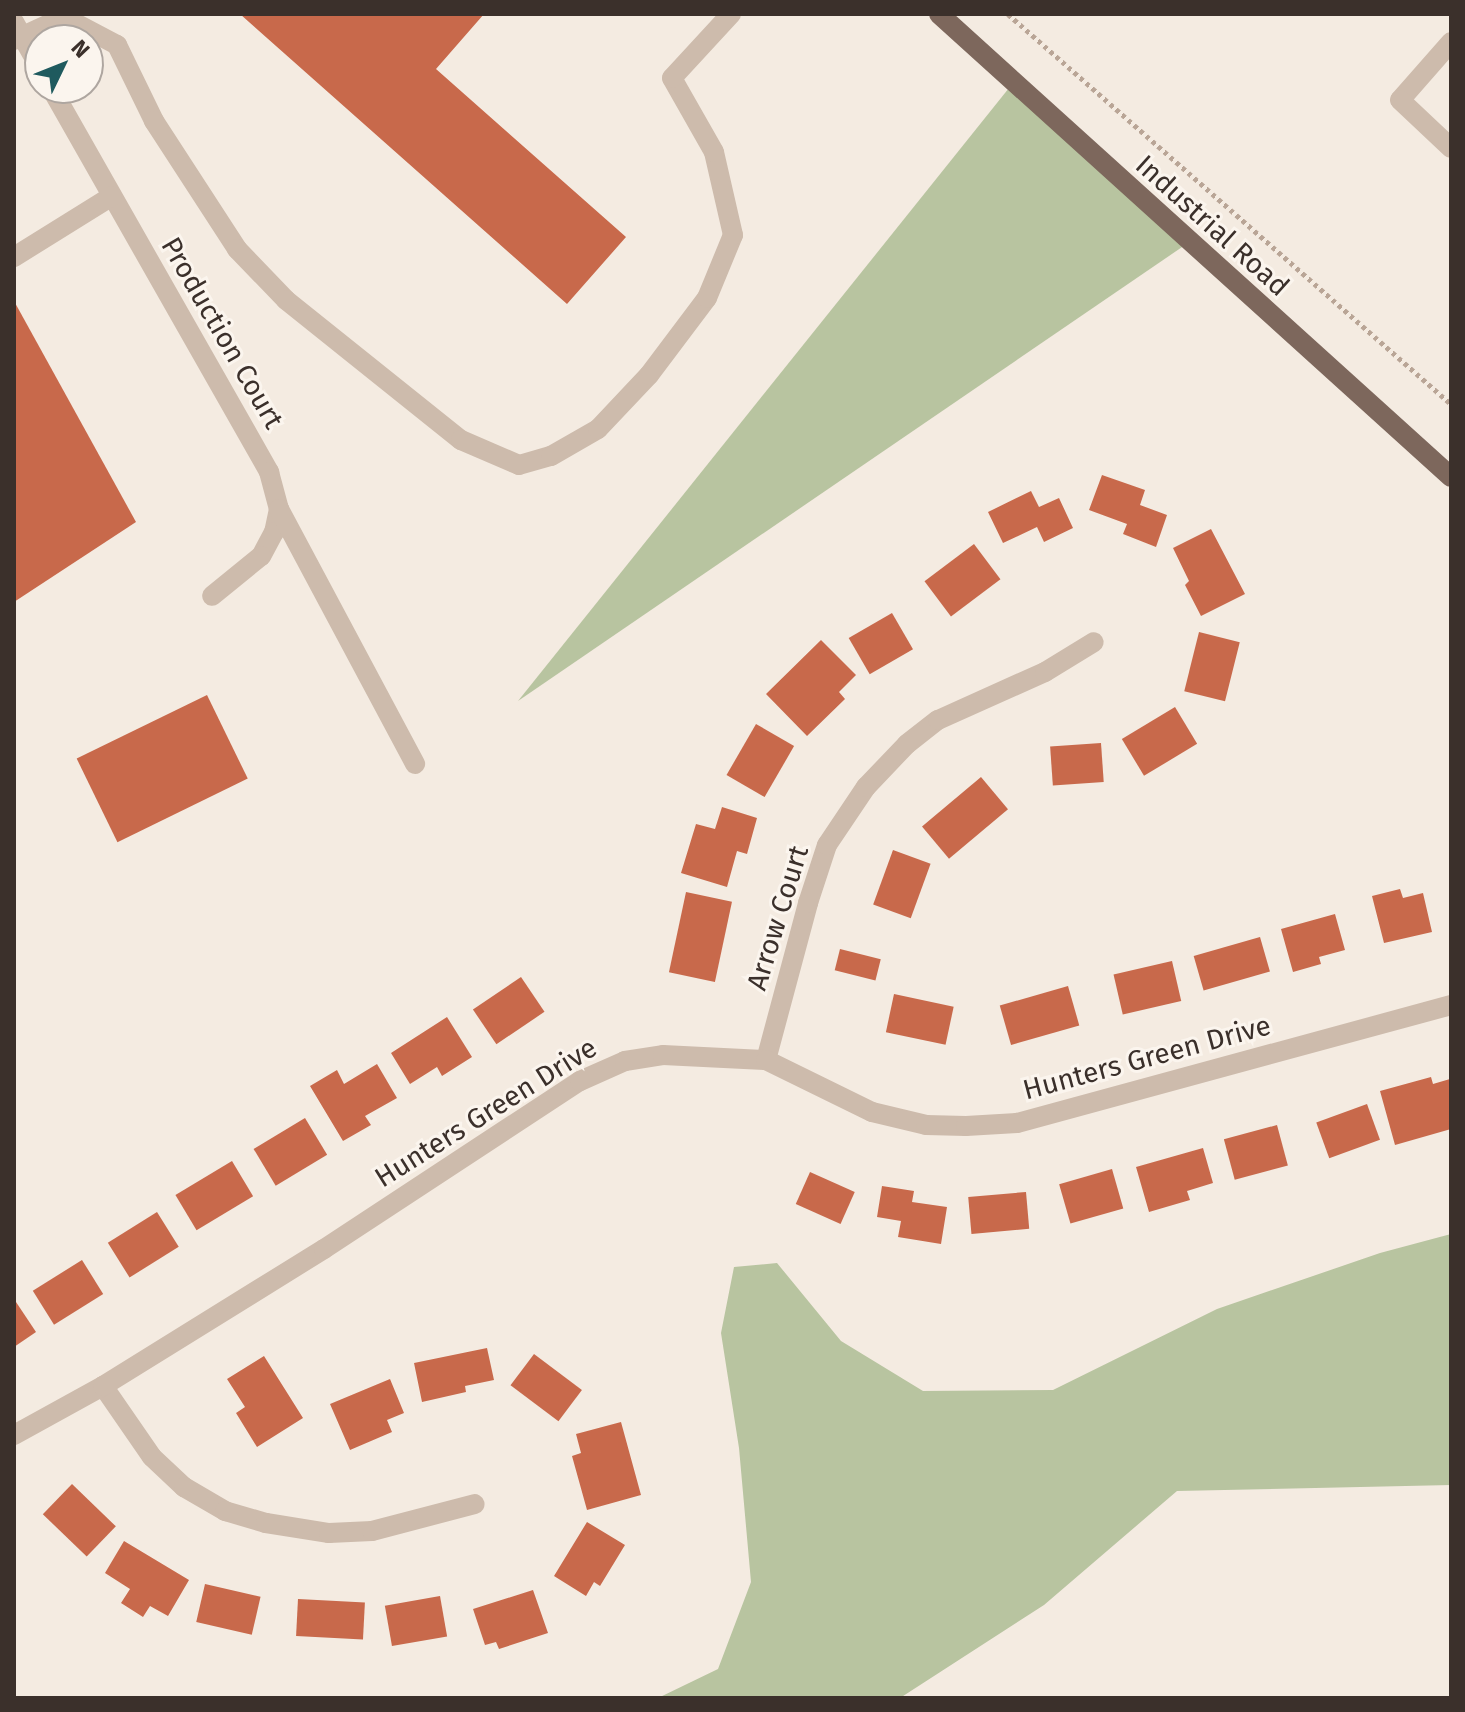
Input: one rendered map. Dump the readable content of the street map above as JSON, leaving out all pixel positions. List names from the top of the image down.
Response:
{
  "streets": {
    "main road": ["Industrial Road"],
    "street": ["Production Court", "Arrow Court", "Hunters Green Drive"]
  },
  "crossings": [
    ["Arrow Court", "Hunters Green Drive"]
  ],
  "north": "top right"
}
